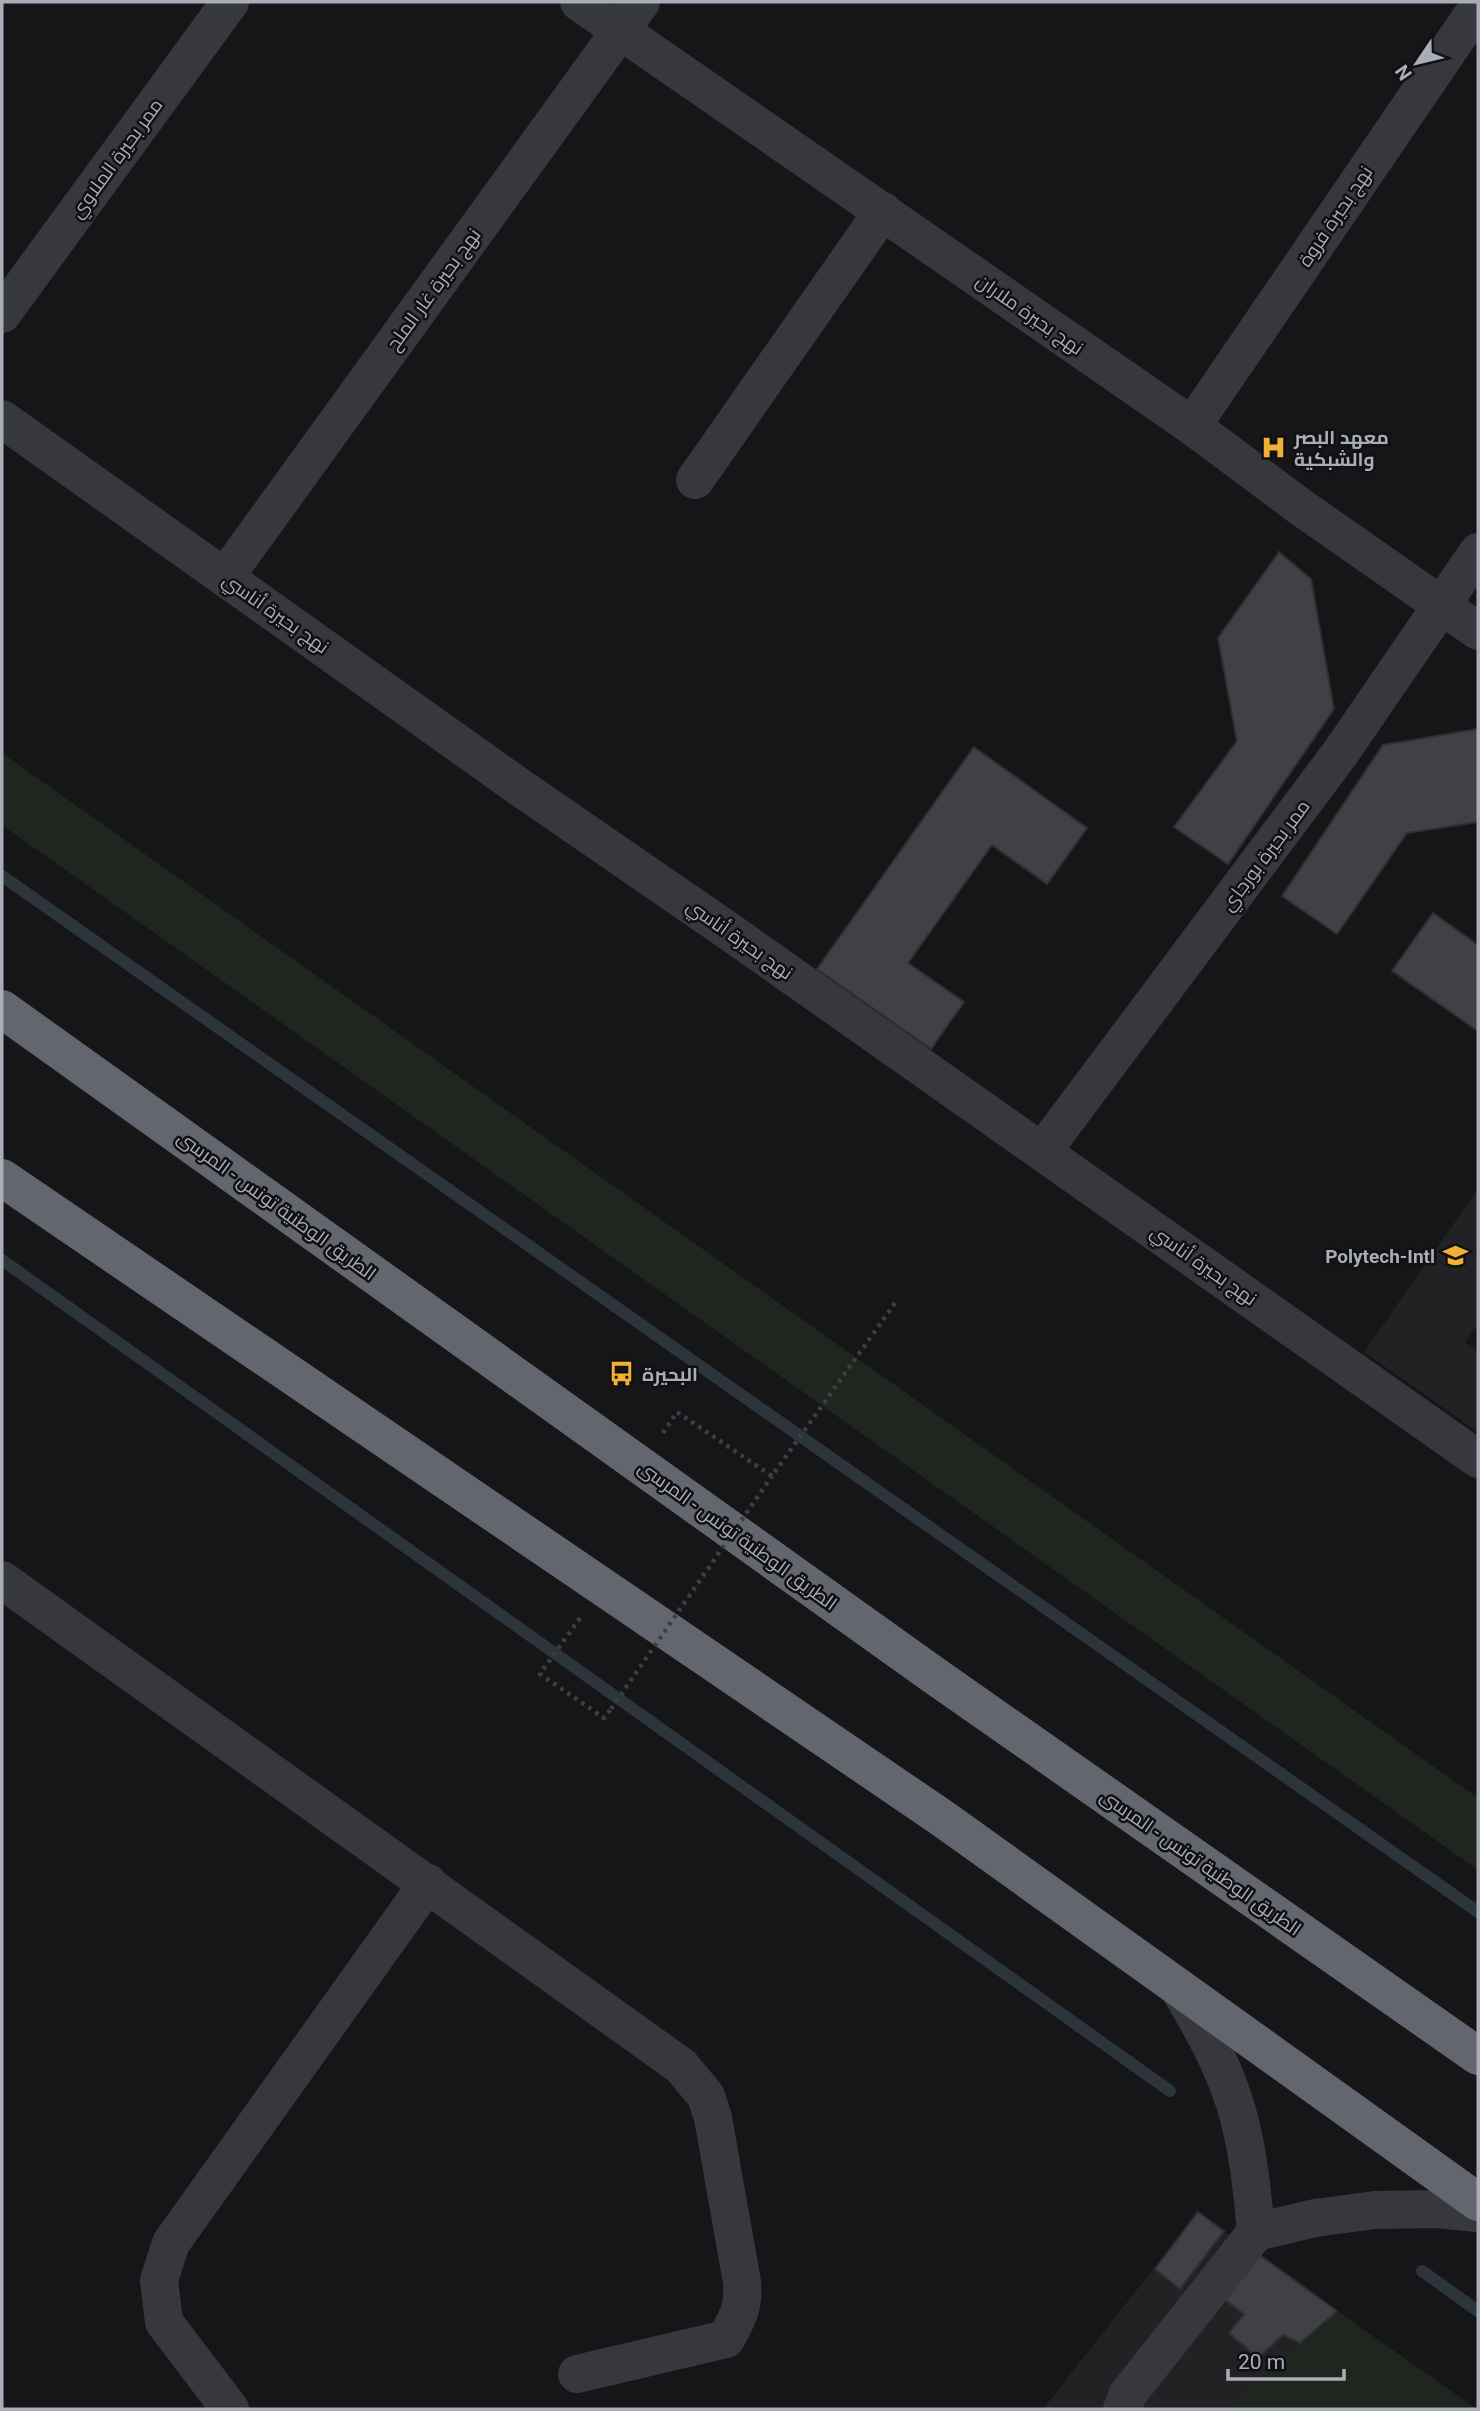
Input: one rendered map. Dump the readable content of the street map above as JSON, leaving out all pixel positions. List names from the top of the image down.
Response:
{
  "streets": {
    "highway": ["الطريق الوطنية تونس - المرسى"],
    "street": [
      "ممر بحيرة الملاوي",
      "نهج بحيرة فروة",
      "نهج بحيرة غار الملح",
      "نهج بحيرة ملاران",
      "نهج بحيرة أناسي",
      "ممر بحيرة بورجاي"
    ]
  },
  "crossings": [
    ["نهج بحيرة فروة", "نهج بحيرة ملاران"],
    ["نهج بحيرة غار الملح", "نهج بحيرة ملاران"],
    ["نهج بحيرة غار الملح", "نهج بحيرة أناسي"],
    ["نهج بحيرة ملاران", "ممر بحيرة بورجاي"],
    ["نهج بحيرة أناسي", "ممر بحيرة بورجاي"]
  ],
  "places": {
    "hospital": ["معهد البصر والشبكية"],
    "school or university": ["Polytech-Intl"],
    "bus stop": ["البحيرة"]
  },
  "scale_bar": "20 m",
  "north": "bottom left"
}
